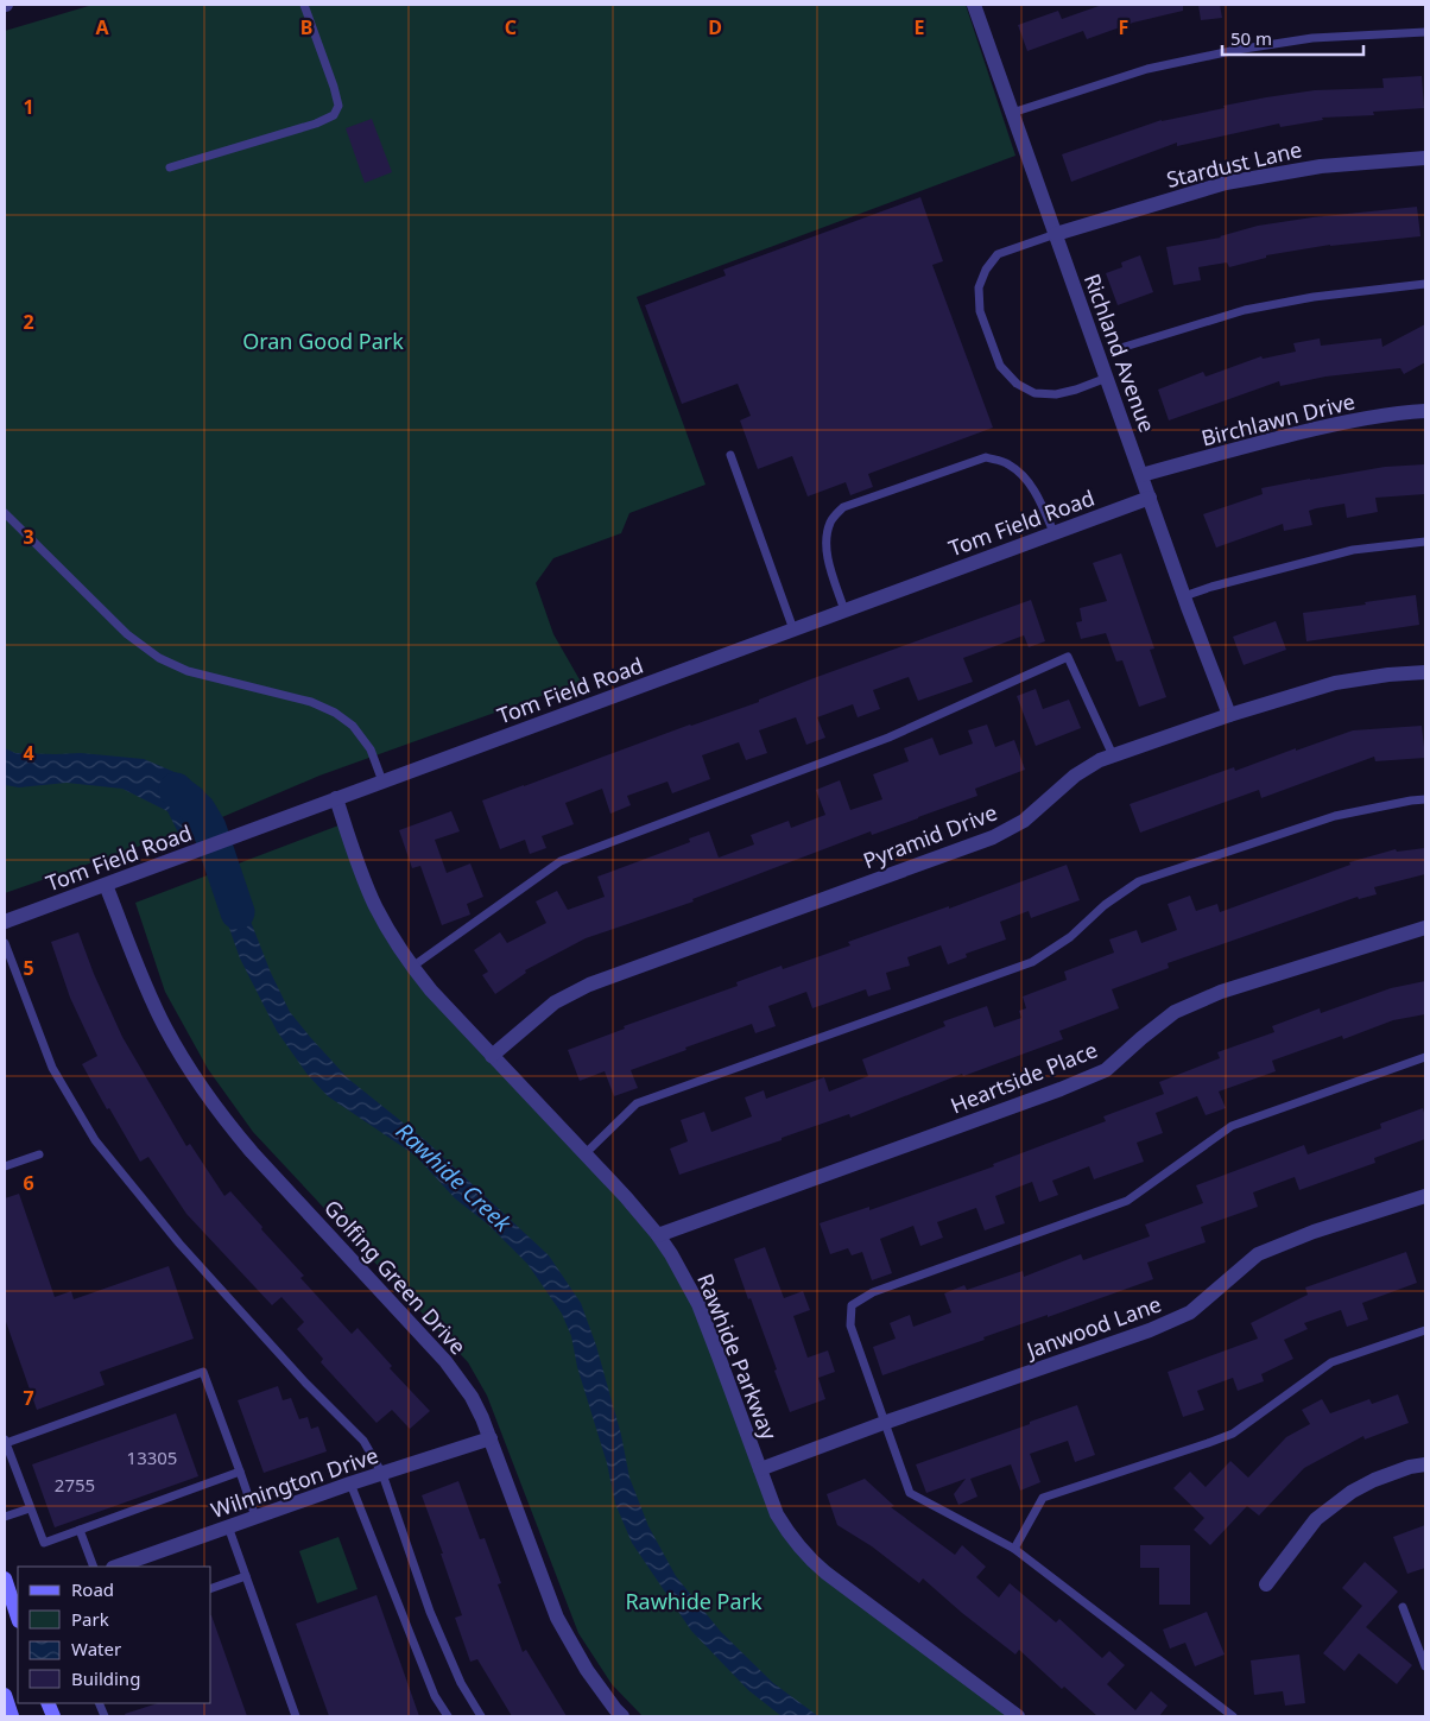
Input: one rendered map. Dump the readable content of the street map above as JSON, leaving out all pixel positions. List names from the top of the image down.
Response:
{
  "streets": {
    "street": [
      "Stardust Lane",
      "Richland Avenue",
      "Birchlawn Drive",
      "Tom Field Road",
      "Pyramid Drive",
      "Heartside Place",
      "Golfing Green Drive",
      "Janwood Lane",
      "Rawhide Parkway",
      "Wilmington Drive"
    ]
  },
  "crossings": [
    ["Stardust Lane", "Richland Avenue"],
    ["Richland Avenue", "Birchlawn Drive"],
    ["Richland Avenue", "Tom Field Road"],
    ["Richland Avenue", "Pyramid Drive"],
    ["Tom Field Road", "Golfing Green Drive"],
    ["Tom Field Road", "Rawhide Parkway"],
    ["Pyramid Drive", "Rawhide Parkway"],
    ["Heartside Place", "Rawhide Parkway"],
    ["Golfing Green Drive", "Wilmington Drive"],
    ["Janwood Lane", "Rawhide Parkway"]
  ],
  "water": ["Rawhide Creek"],
  "parks": ["Oran Good Park", "Rawhide Park"],
  "house_numbers": ["13305", "2755"],
  "legend": [
    "Road",
    "Park",
    "Water",
    "Building"
  ],
  "scale_bar": "50 m",
  "grid": {
    "columns": [
      "A",
      "B",
      "C",
      "D",
      "E",
      "F"
    ],
    "rows": [
      "1",
      "2",
      "3",
      "4",
      "5",
      "6",
      "7"
    ]
  }
}
